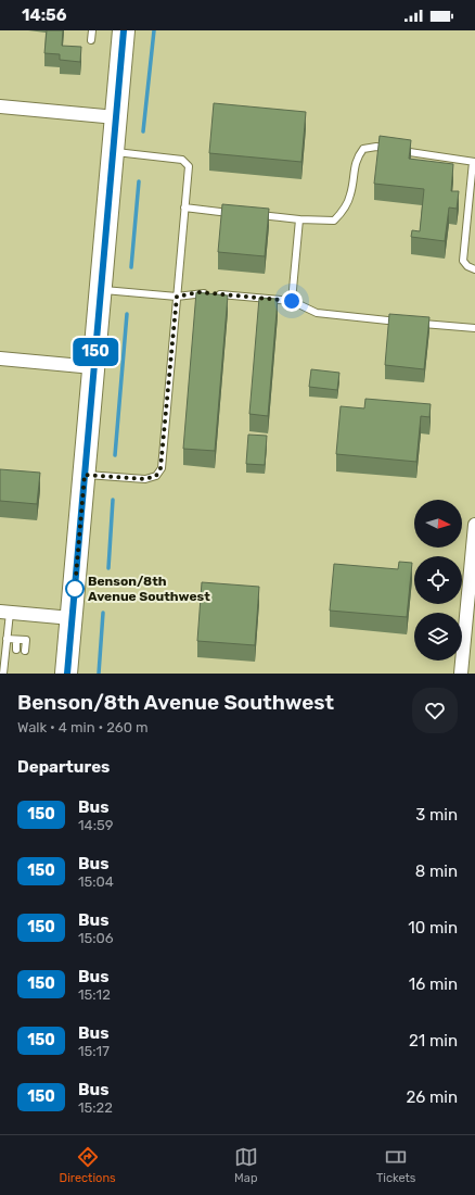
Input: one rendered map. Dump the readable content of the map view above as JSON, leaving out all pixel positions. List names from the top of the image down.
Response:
{
  "places": ["Benson/8th Avenue Southwest"],
  "lines": ["bus line 150"],
  "north": "right",
  "page": {
    "status": "14:56",
    "on_map": "150",
    "heading": [
      ["Benson/8th Avenue Southwest", "Walk · 4 min · 260 m"],
      "Departures"
    ],
    "list": [
      {
        "mark": "150",
        "name": "Bus",
        "note": "14:59",
        "value": "3 min"
      },
      {
        "mark": "150",
        "name": "Bus",
        "note": "15:04",
        "value": "8 min"
      },
      {
        "mark": "150",
        "name": "Bus",
        "note": "15:06",
        "value": "10 min"
      },
      {
        "mark": "150",
        "name": "Bus",
        "note": "15:12",
        "value": "16 min"
      },
      {
        "mark": "150",
        "name": "Bus",
        "note": "15:17",
        "value": "21 min"
      },
      {
        "mark": "150",
        "name": "Bus",
        "note": "15:22",
        "value": "26 min"
      }
    ],
    "tabs": ["Directions", "Map", "Tickets"]
  }
}
